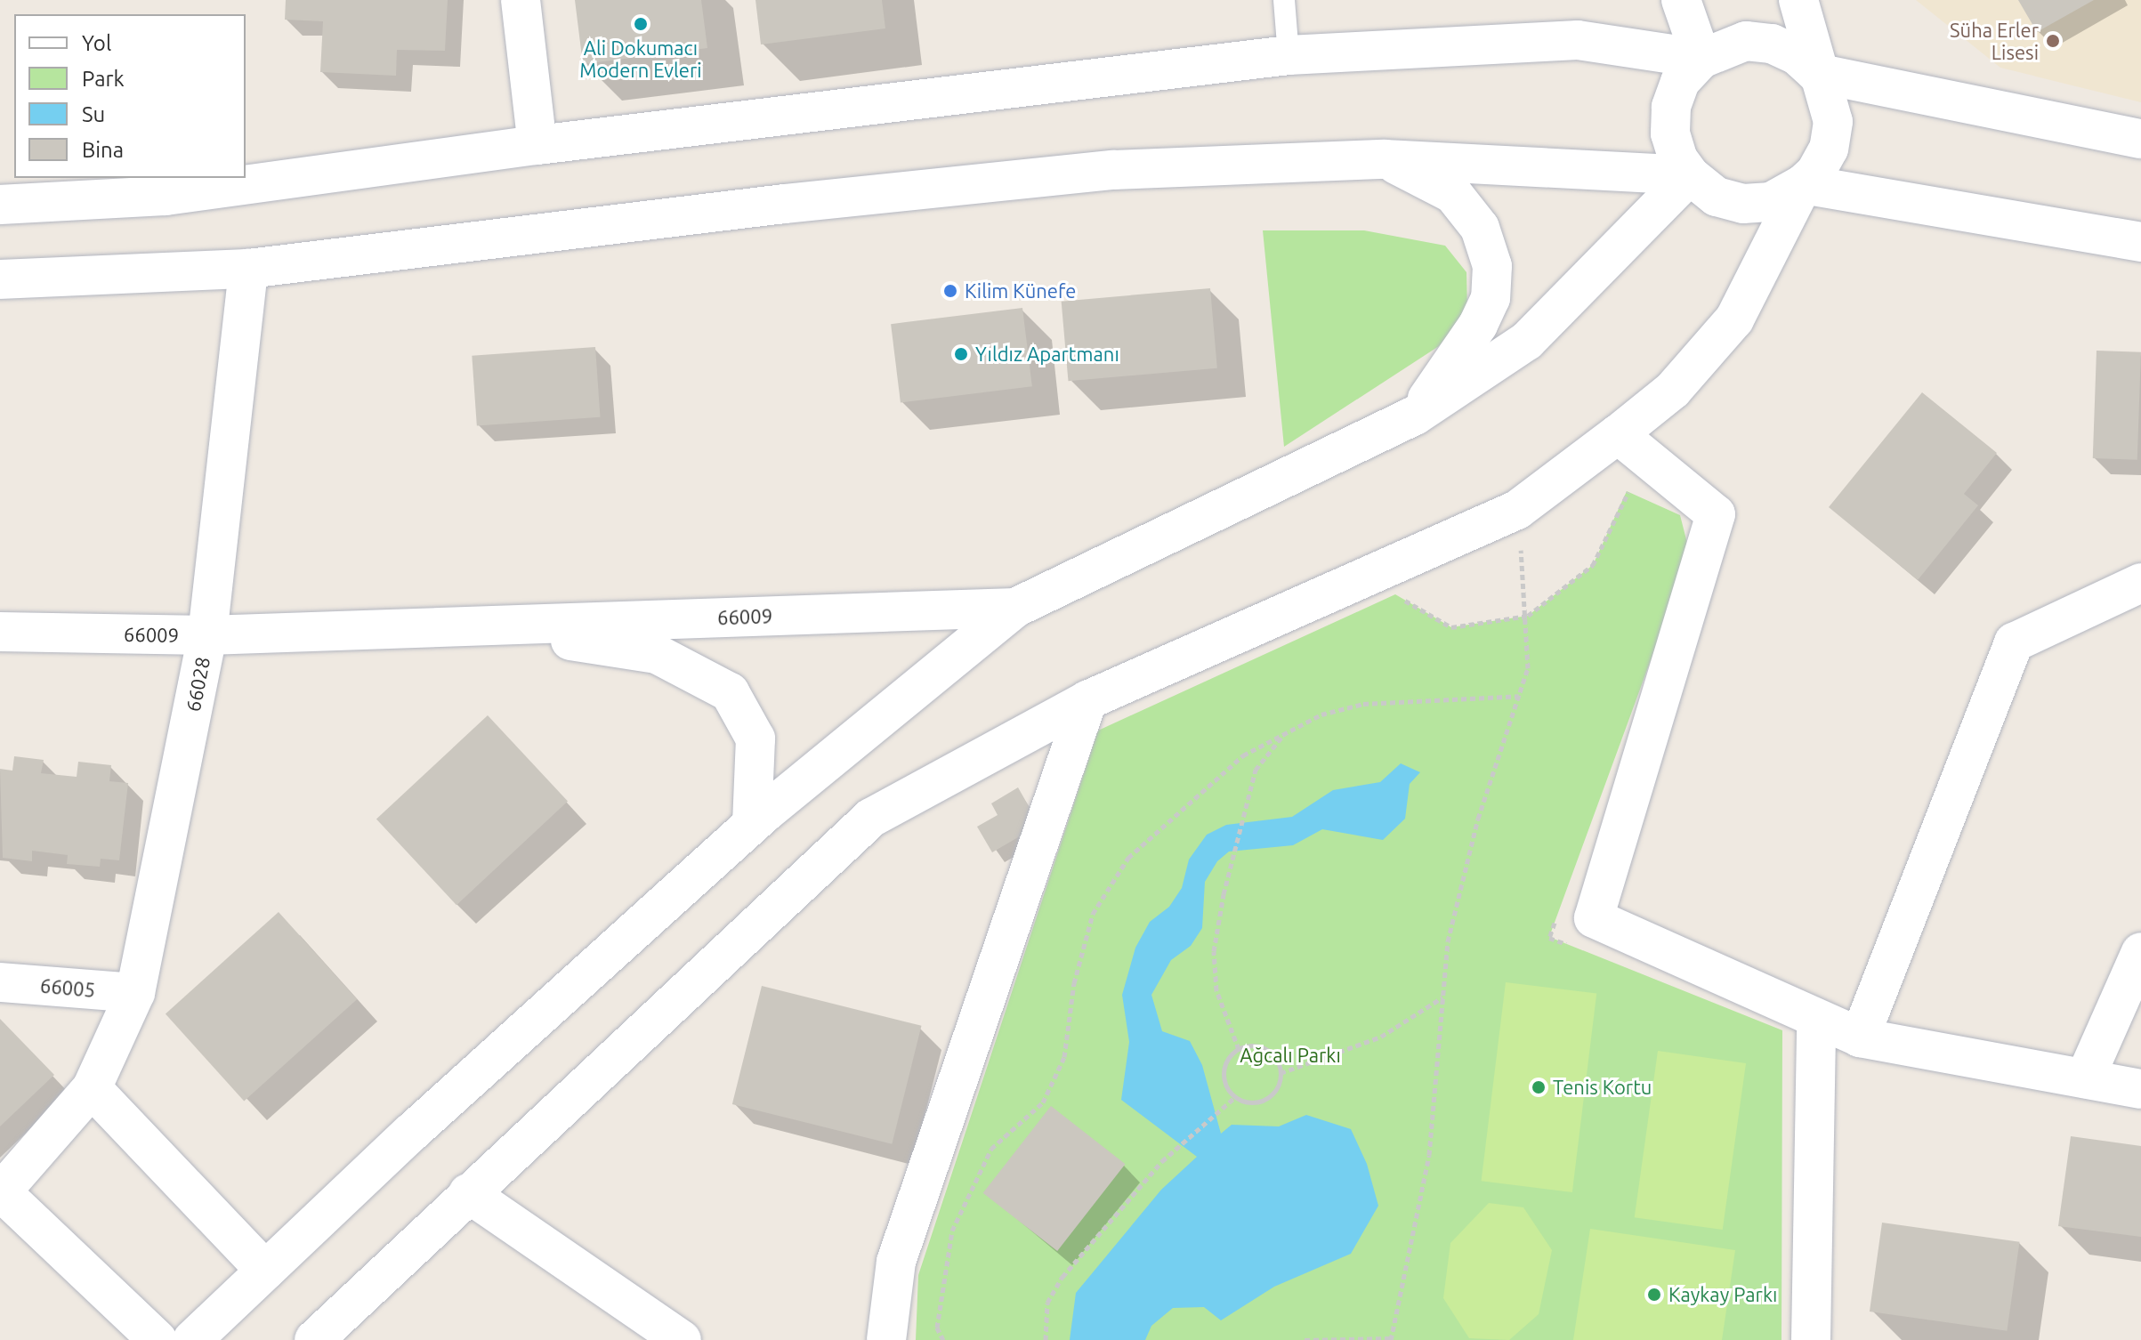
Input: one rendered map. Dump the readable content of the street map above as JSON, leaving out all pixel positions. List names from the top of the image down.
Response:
{
  "streets": {
    "main road": ["66009", "66028", "66005"]
  },
  "crossings": [
    ["66009", "66028"],
    ["66028", "66005"]
  ],
  "parks": ["Ağcalı Parkı"],
  "places": [
    "Ali Dokumacı Modern Evleri",
    "Süha Erler Lisesi",
    "Kilim Künefe",
    "Yıldız Apartmanı",
    "Tenis Kortu",
    "Kaykay Parkı"
  ],
  "legend": [
    "Yol",
    "Park",
    "Su",
    "Bina"
  ]
}
